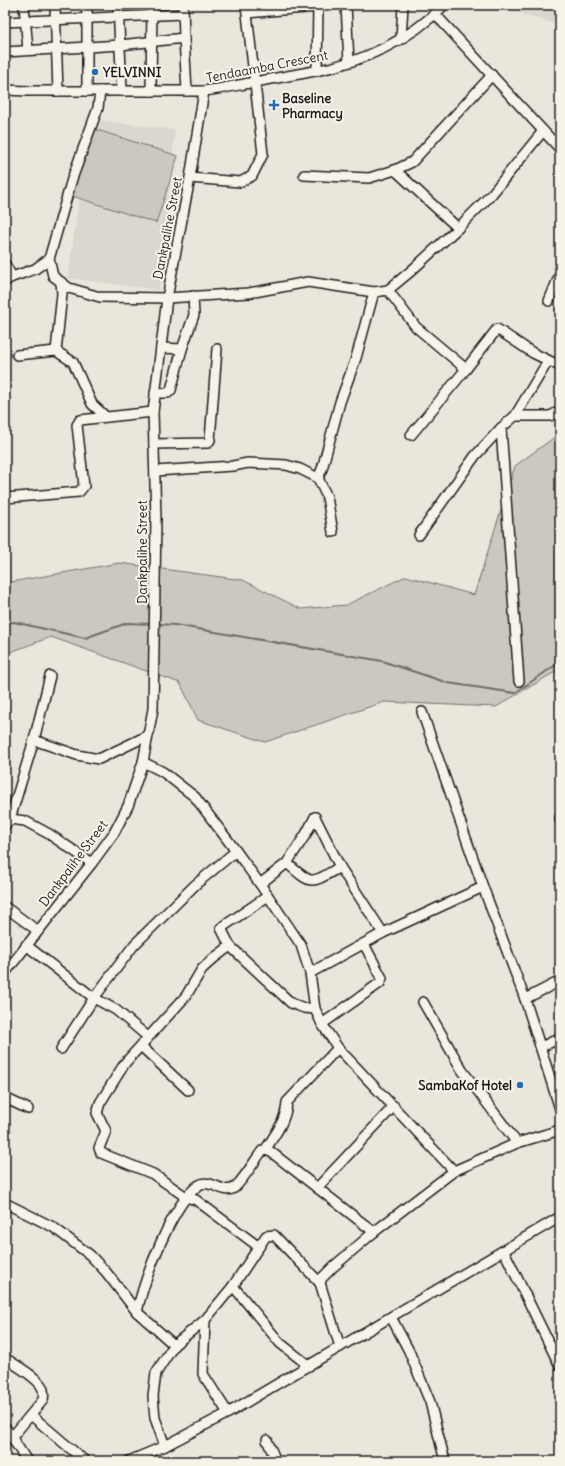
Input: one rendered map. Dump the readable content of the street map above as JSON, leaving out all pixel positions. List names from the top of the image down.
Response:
{
  "streets": {
    "street": ["Tendaamba Crescent", "Dankpalihe Street"]
  },
  "crossings": [
    ["Tendaamba Crescent", "Dankpalihe Street"]
  ],
  "places": {
    "other": ["YELVINNI", "SambaKof Hotel"],
    "health": ["Baseline Pharmacy"]
  }
}
